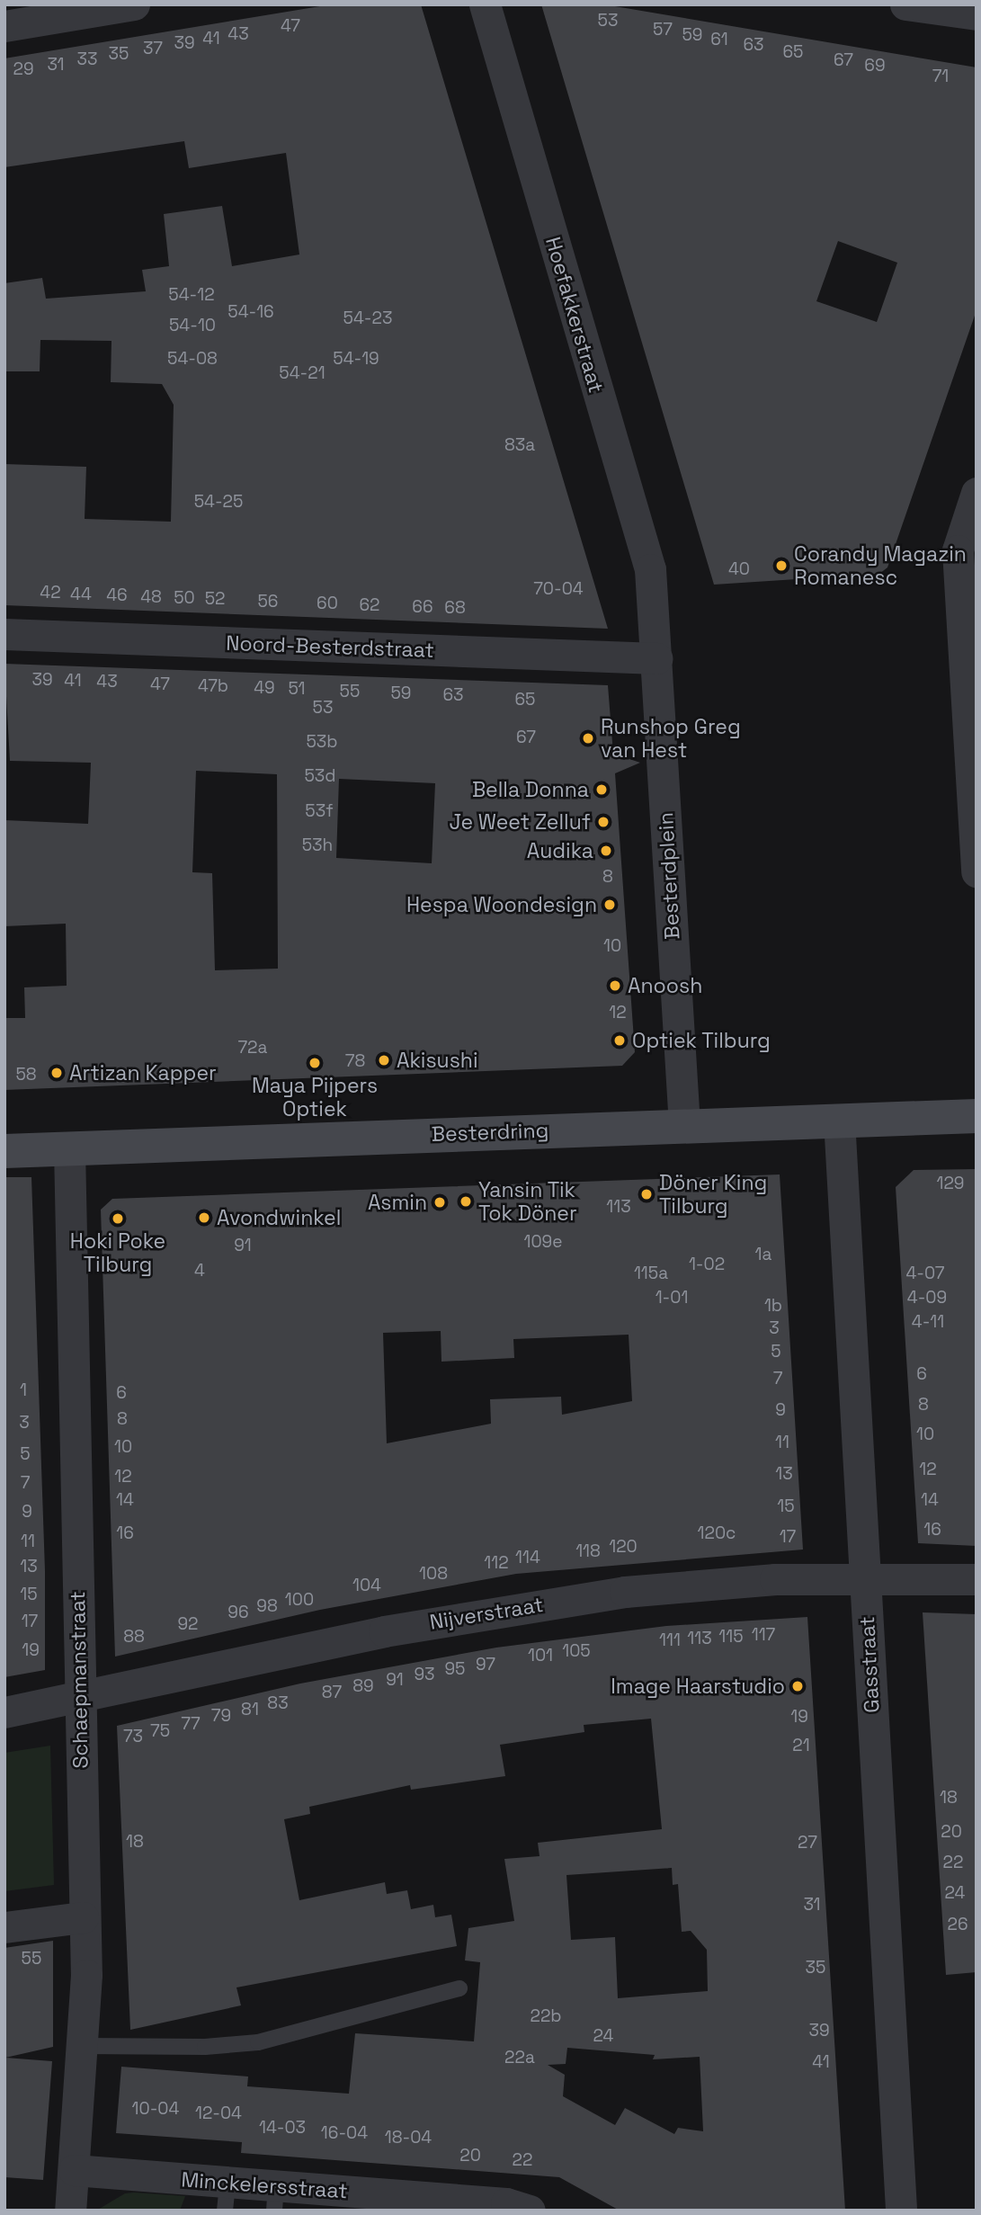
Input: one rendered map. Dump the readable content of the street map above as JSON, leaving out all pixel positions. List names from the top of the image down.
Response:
{
  "streets": {
    "street": [
      "Hoefakkerstraat",
      "Noord-Besterdstraat",
      "Besterdplein",
      "Besterdring",
      "Nijverstraat",
      "Gasstraat",
      "Schaepmanstraat",
      "Minckelersstraat"
    ]
  },
  "crossings": [
    ["Hoefakkerstraat", "Besterdplein"],
    ["Noord-Besterdstraat", "Besterdplein"],
    ["Besterdplein", "Besterdring"],
    ["Besterdring", "Gasstraat"],
    ["Besterdring", "Schaepmanstraat"],
    ["Nijverstraat", "Gasstraat"],
    ["Nijverstraat", "Schaepmanstraat"],
    ["Schaepmanstraat", "Minckelersstraat"]
  ],
  "places": [
    "Corandy Magazin Romanesc",
    "Runshop Greg van Hest",
    "Bella Donna",
    "Je Weet Zelluf",
    "Audika",
    "Hespa Woondesign",
    "Anoosh",
    "Optiek Tilburg",
    "Akisushi",
    "Maya Pijpers Optiek",
    "Artizan Kapper",
    "Döner King Tilburg",
    "Yansin Tik Tok Döner",
    "Asmin",
    "Avondwinkel",
    "Hoki Poke Tilburg",
    "Image Haarstudio"
  ],
  "house_numbers": [
    "53",
    "47",
    "57",
    "43",
    "59",
    "41",
    "61",
    "39",
    "63",
    "37",
    "65",
    "35",
    "33",
    "67",
    "31",
    "69",
    "29",
    "71",
    "54-12",
    "54-16",
    "54-23",
    "54-10",
    "54-08",
    "54-19",
    "54-21",
    "83a",
    "54-25",
    "40",
    "70-04",
    "42",
    "44",
    "46",
    "48",
    "50",
    "52",
    "56",
    "60",
    "62",
    "66",
    "68",
    "39",
    "41",
    "43",
    "47",
    "47b",
    "49",
    "51",
    "55",
    "59",
    "63",
    "65",
    "53",
    "67",
    "53b",
    "53d",
    "53f",
    "53h",
    "8",
    "10",
    "12",
    "72a",
    "78",
    "58",
    "129",
    "113",
    "109e",
    "91",
    "1a",
    "1-02",
    "4",
    "115a",
    "4-07",
    "1-01",
    "4-09",
    "1b",
    "4-11",
    "3",
    "5",
    "6",
    "7",
    "1",
    "6",
    "8",
    "9",
    "8",
    "3",
    "10",
    "11",
    "10",
    "5",
    "12",
    "13",
    "12",
    "7",
    "14",
    "14",
    "15",
    "9",
    "16",
    "16",
    "120c",
    "17",
    "11",
    "120",
    "118",
    "114",
    "112",
    "13",
    "108",
    "104",
    "15",
    "100",
    "98",
    "96",
    "17",
    "92",
    "117",
    "88",
    "115",
    "113",
    "111",
    "19",
    "105",
    "101",
    "97",
    "95",
    "93",
    "91",
    "89",
    "87",
    "83",
    "81",
    "79",
    "19",
    "77",
    "75",
    "73",
    "21",
    "18",
    "20",
    "18",
    "27",
    "22",
    "24",
    "31",
    "26",
    "55",
    "35",
    "22b",
    "39",
    "24",
    "22a",
    "41",
    "10-04",
    "12-04",
    "14-03",
    "16-04",
    "18-04",
    "20",
    "22"
  ]
}
